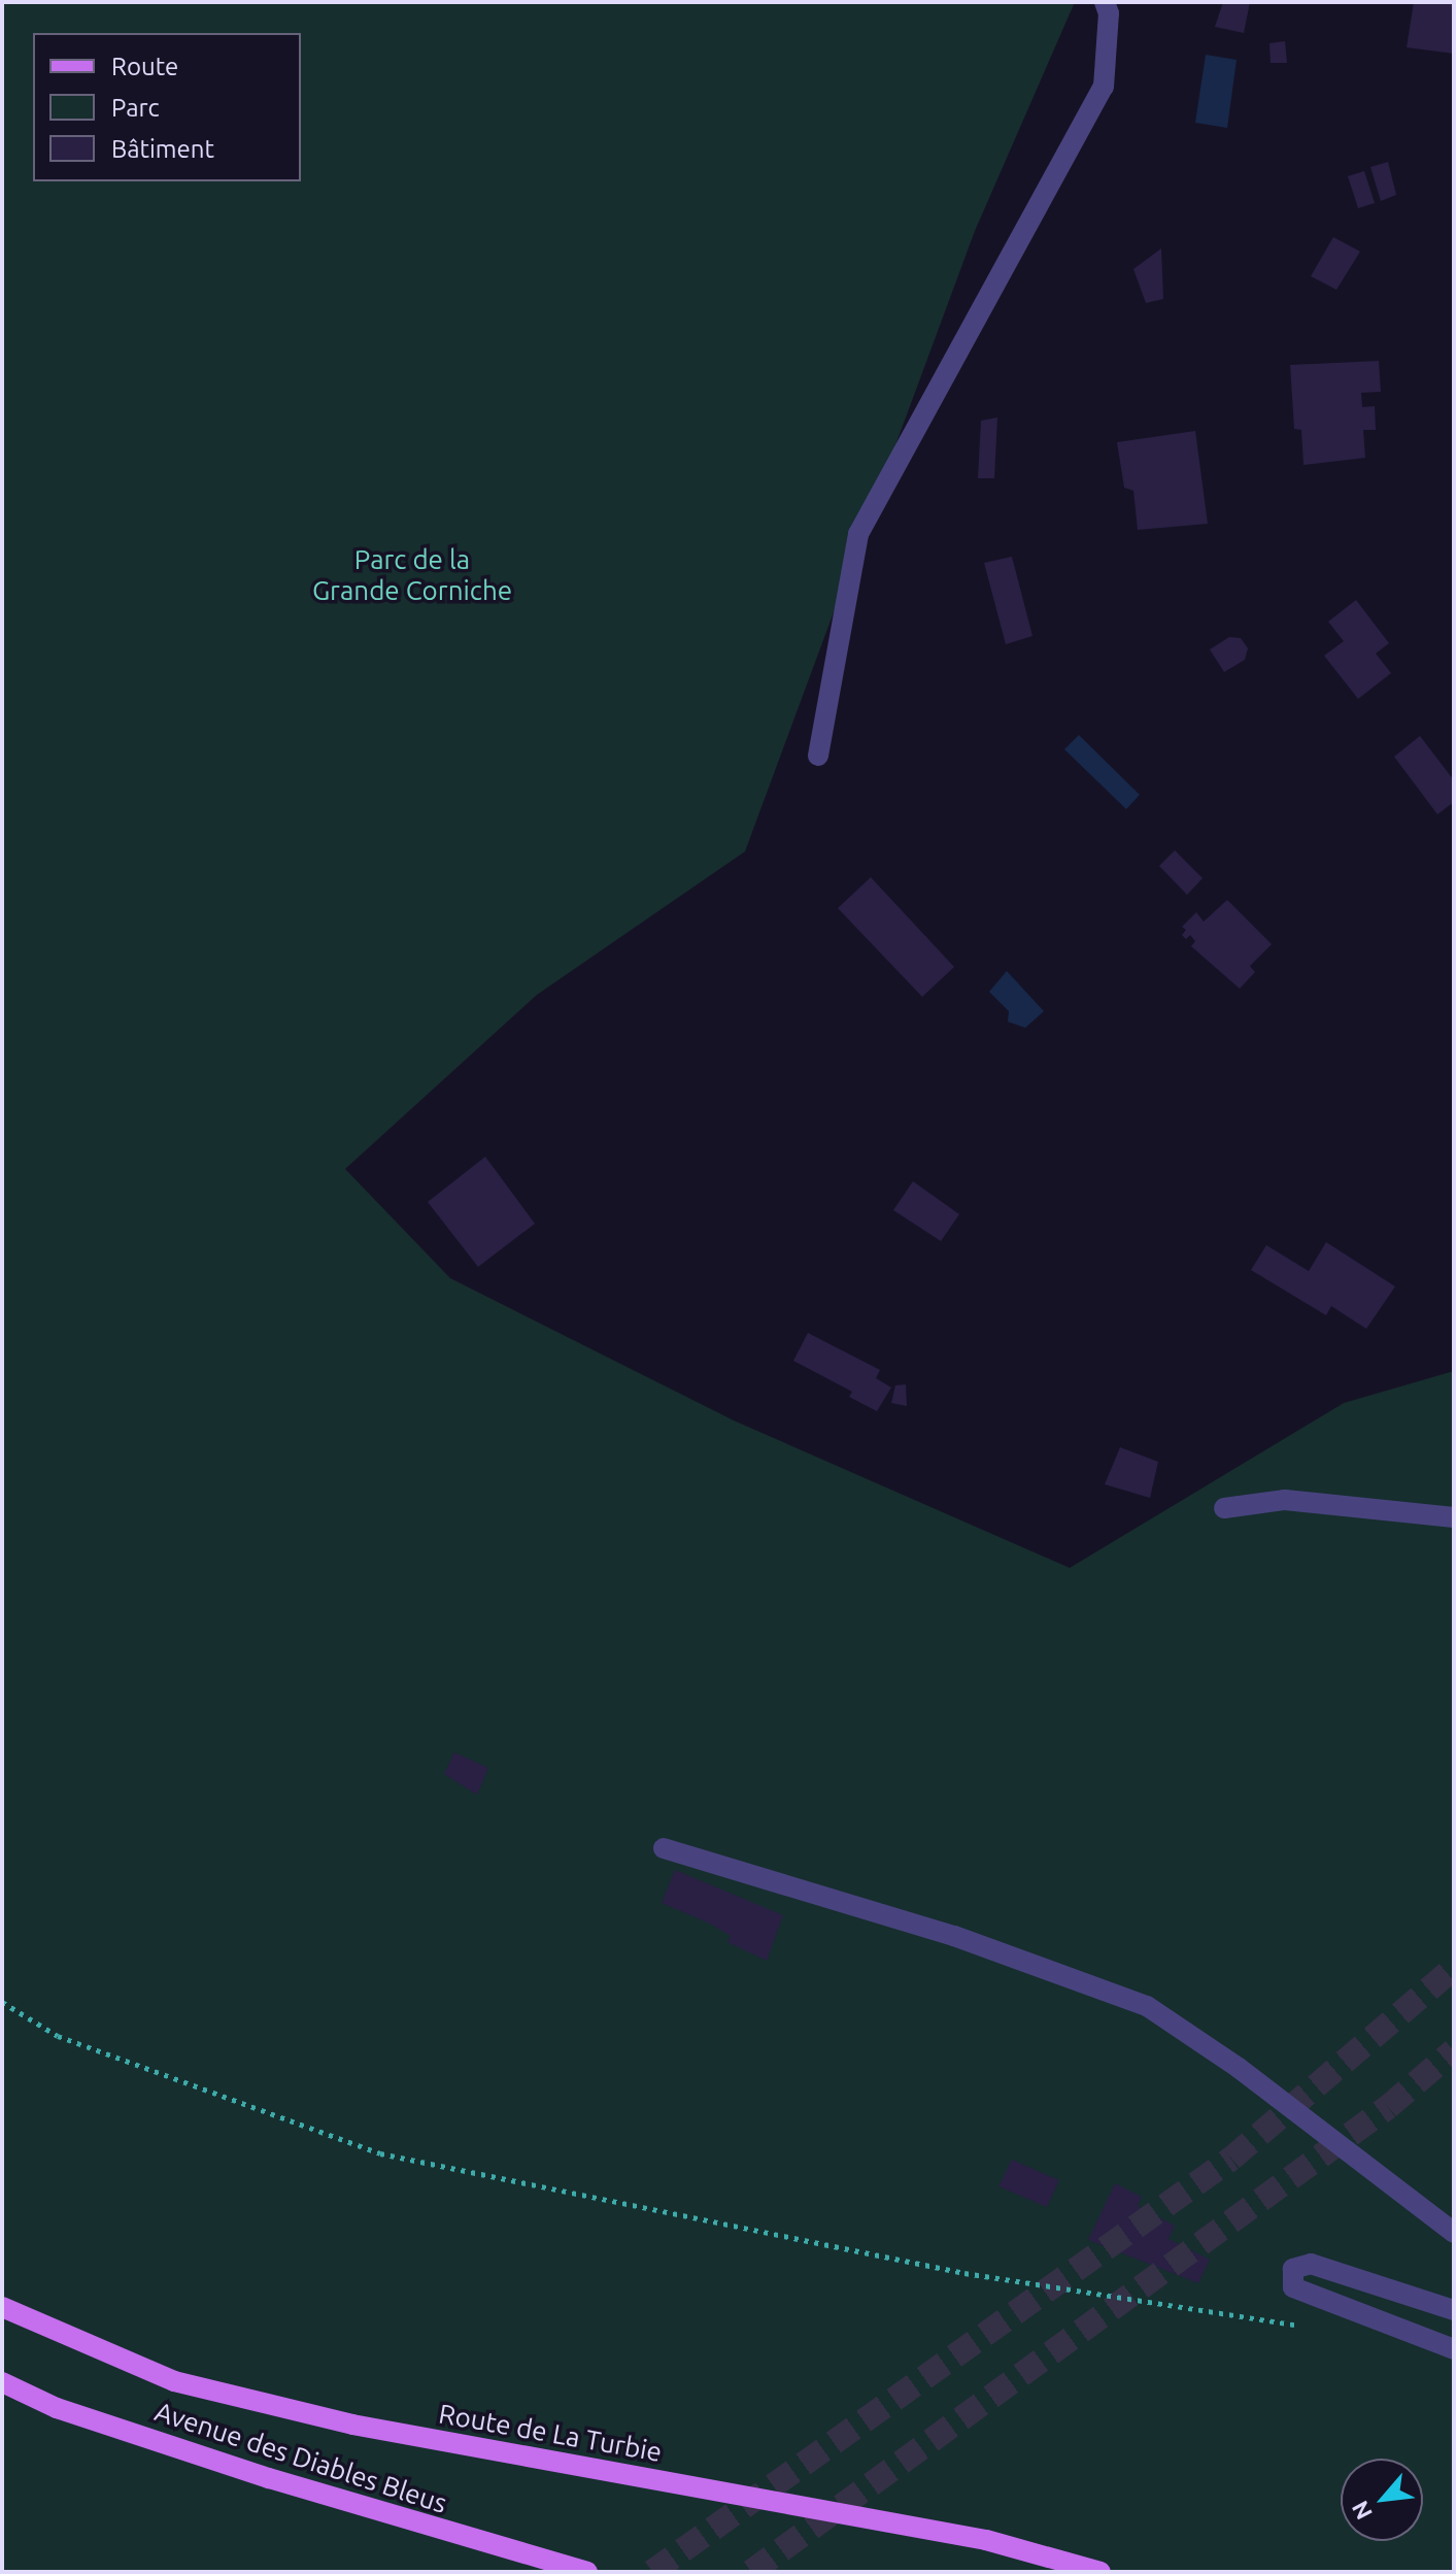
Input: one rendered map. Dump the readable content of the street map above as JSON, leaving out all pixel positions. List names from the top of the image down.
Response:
{
  "streets": {
    "main road": ["Route de La Turbie", "Avenue des Diables Bleus"]
  },
  "parks": ["Parc de la Grande Corniche"],
  "legend": ["Route", "Parc", "Bâtiment"],
  "north": "bottom left"
}
